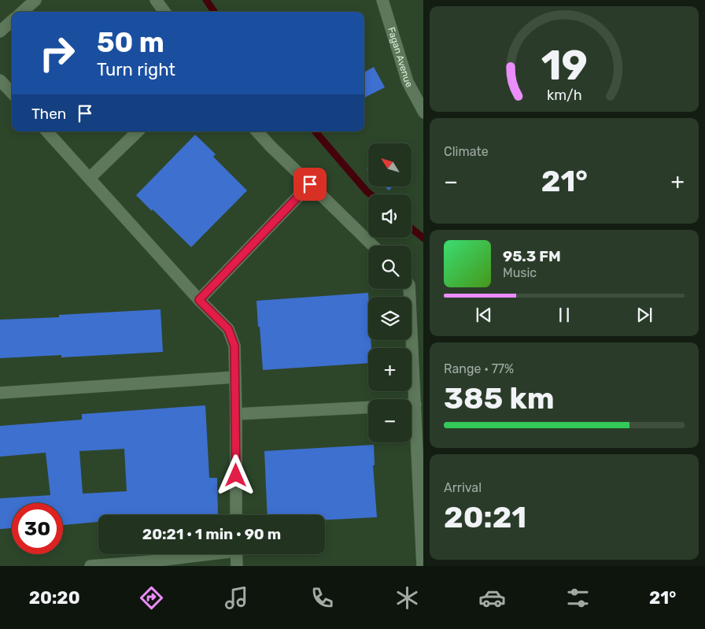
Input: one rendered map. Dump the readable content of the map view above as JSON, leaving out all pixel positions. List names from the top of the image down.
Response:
{
  "streets": {
    "street": ["Fagan Avenue"]
  },
  "north": "top left",
  "page": {
    "turn": ["50 m", "Turn right"],
    "then": "Then",
    "tile": [
      "Climate",
      ["Range · 77%", "385 km"],
      ["Arrival", "20:21"]
    ],
    "map_buttons": ["+", "−"],
    "heat": ["−", "21°", "+"],
    "song": ["95.3 FM", "Music"],
    "limit": "30",
    "trip": "20:21 · 1 min · 90 m",
    "tabs": ["20:20", "21°"],
    "gauge": ["19", "km/h"]
  }
}
